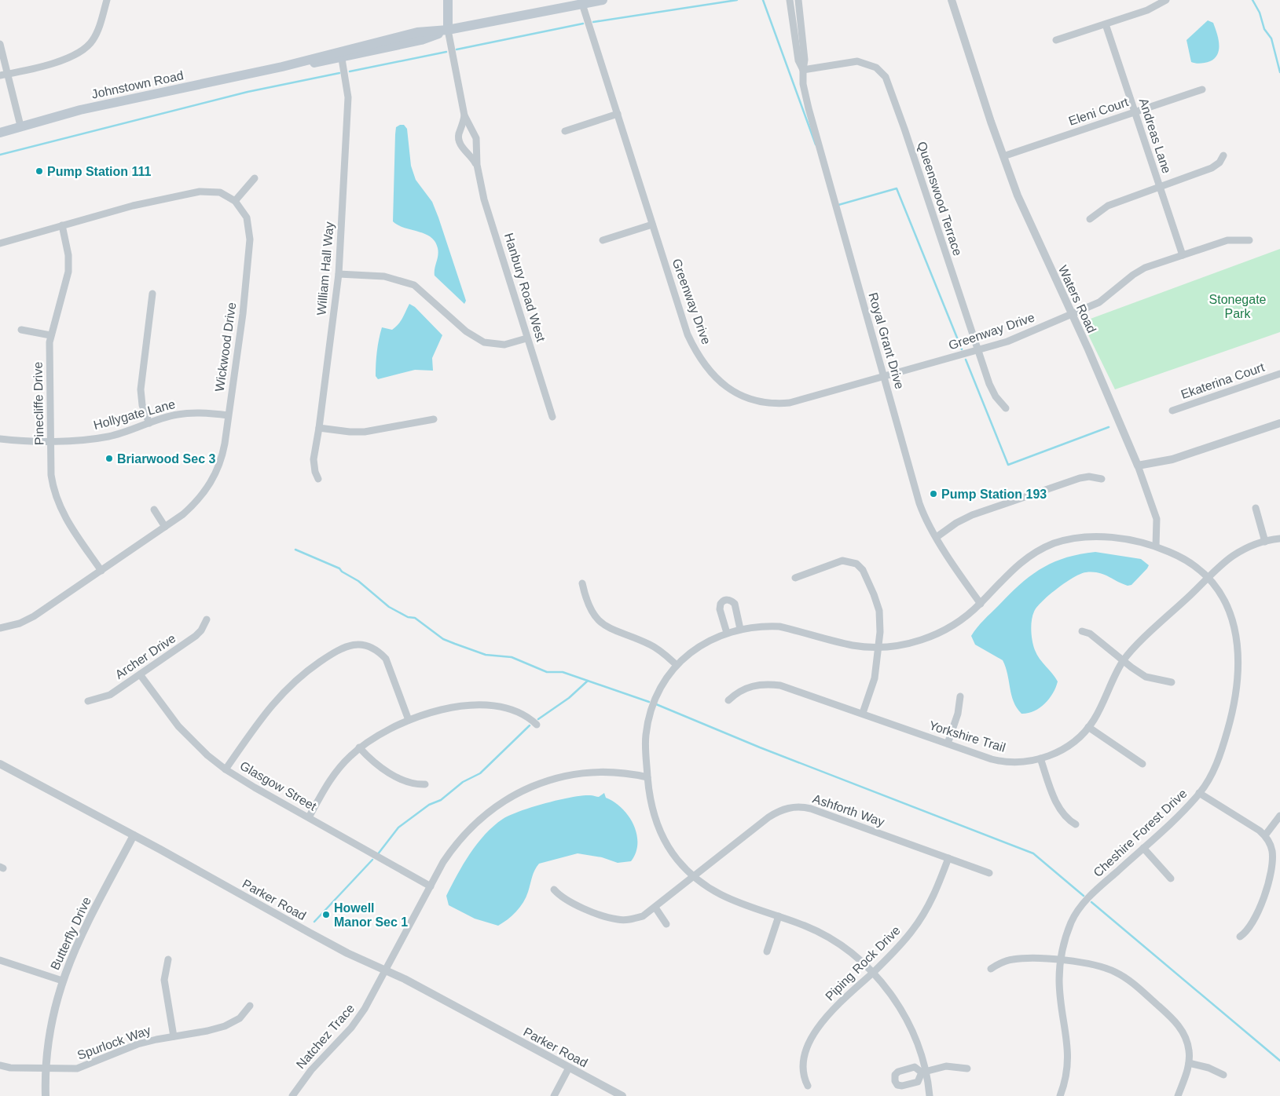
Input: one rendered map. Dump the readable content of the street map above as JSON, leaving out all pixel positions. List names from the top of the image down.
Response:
{
  "streets": {
    "main road": ["Johnstown Road", "Hanbury Road West"],
    "street": [
      "Eleni Court",
      "Andreas Lane",
      "Queenswood Terrace",
      "William Hall Way",
      "Waters Road",
      "Greenway Drive",
      "Royal Grant Drive",
      "Wickwood Drive",
      "Ekaterina Court",
      "Pinecliffe Drive",
      "Hollygate Lane",
      "Archer Drive",
      "Yorkshire Trail",
      "Glasgow Street",
      "Ashforth Way",
      "Cheshire Forest Drive",
      "Parker Road",
      "Butterfly Drive",
      "Piping Rock Drive",
      "Natchez Trace",
      "Spurlock Way"
    ]
  },
  "crossings": [
    ["Johnstown Road", "William Hall Way"],
    ["Johnstown Road", "Hanbury Road West"],
    ["Johnstown Road", "Greenway Drive"],
    ["Eleni Court", "Andreas Lane"],
    ["Eleni Court", "Waters Road"],
    ["Andreas Lane", "Greenway Drive"],
    ["Queenswood Terrace", "Greenway Drive"],
    ["Queenswood Terrace", "Royal Grant Drive"],
    ["Waters Road", "Greenway Drive"],
    ["Greenway Drive", "Royal Grant Drive"],
    ["Royal Grant Drive", "Cheshire Forest Drive"],
    ["Wickwood Drive", "Pinecliffe Drive"],
    ["Wickwood Drive", "Hollygate Lane"],
    ["Pinecliffe Drive", "Hollygate Lane"],
    ["Archer Drive", "Glasgow Street"],
    ["Yorkshire Trail", "Cheshire Forest Drive"],
    ["Glasgow Street", "Natchez Trace"],
    ["Ashforth Way", "Cheshire Forest Drive"],
    ["Ashforth Way", "Piping Rock Drive"],
    ["Cheshire Forest Drive", "Piping Rock Drive"],
    ["Cheshire Forest Drive", "Natchez Trace"],
    ["Parker Road", "Butterfly Drive"],
    ["Parker Road", "Natchez Trace"],
    ["Butterfly Drive", "Spurlock Way"]
  ],
  "parks": ["Stonegate Park"],
  "places": [
    "Pump Station 111",
    "Briarwood Sec 3",
    "Pump Station 193",
    "Howell Manor Sec 1"
  ]
}
